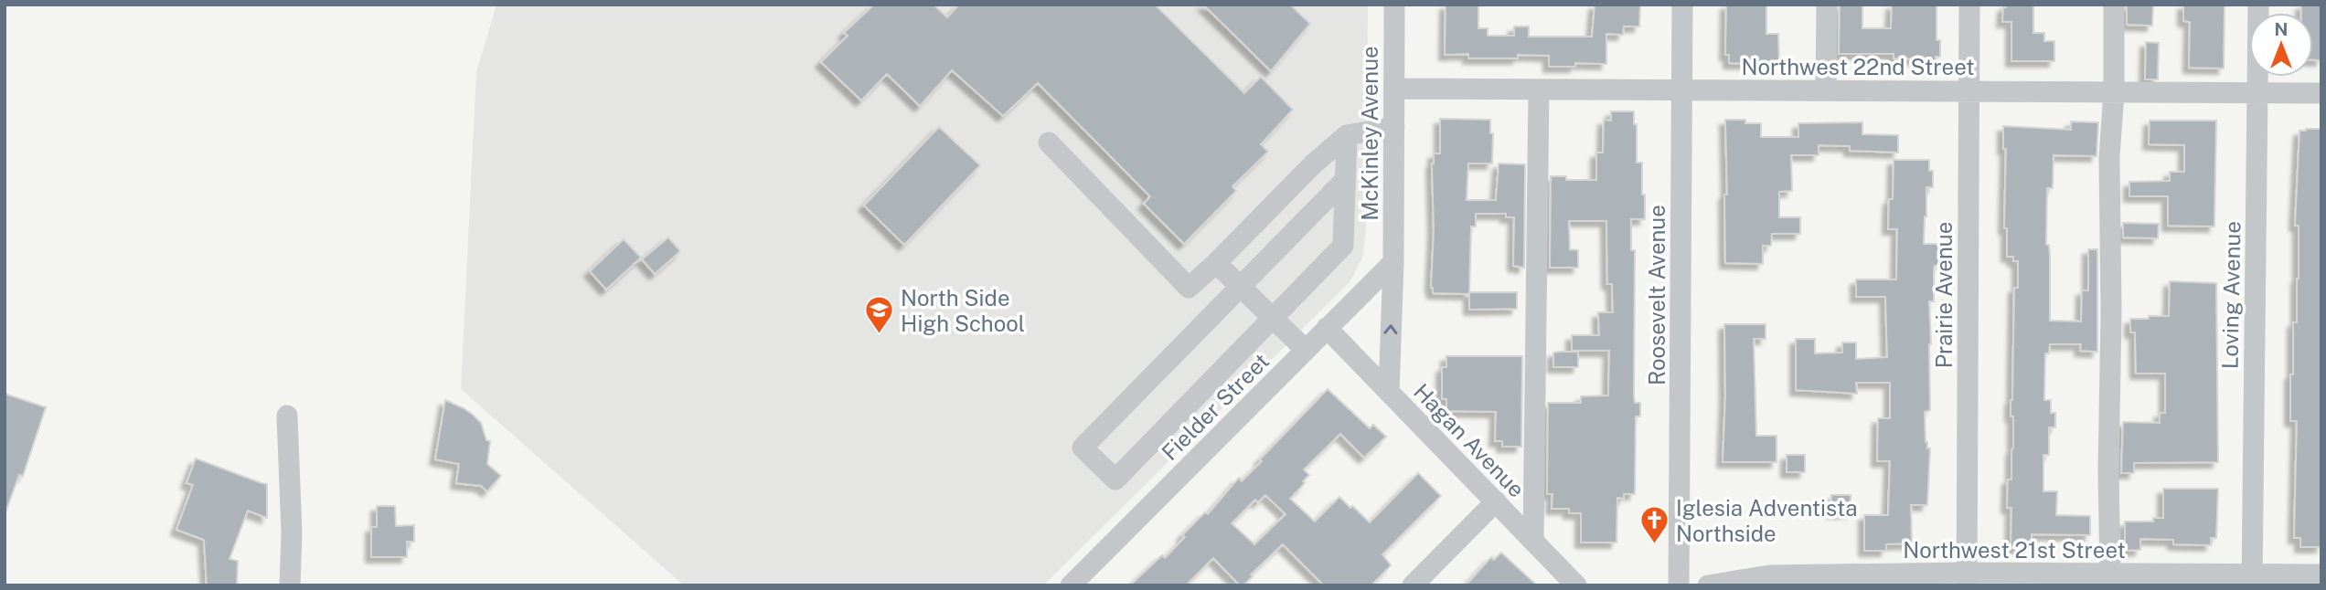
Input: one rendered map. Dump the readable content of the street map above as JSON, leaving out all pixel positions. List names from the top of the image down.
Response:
{
  "streets": {
    "street": [
      "Northwest 22nd Street",
      "McKinley Avenue",
      "Roosevelt Avenue",
      "Prairie Avenue",
      "Loving Avenue",
      "Fielder Street",
      "Hagan Avenue",
      "Northwest 21st Street"
    ]
  },
  "crossings": [
    ["Northwest 22nd Street", "McKinley Avenue"],
    ["Northwest 22nd Street", "Roosevelt Avenue"],
    ["Northwest 22nd Street", "Prairie Avenue"],
    ["Northwest 22nd Street", "Loving Avenue"],
    ["McKinley Avenue", "Fielder Street"],
    ["McKinley Avenue", "Hagan Avenue"],
    ["Prairie Avenue", "Northwest 21st Street"],
    ["Loving Avenue", "Northwest 21st Street"],
    ["Fielder Street", "Hagan Avenue"]
  ],
  "places": {
    "school or university": ["North Side High School"],
    "church": ["Iglesia Adventista Northside"]
  },
  "north": "top"
}
